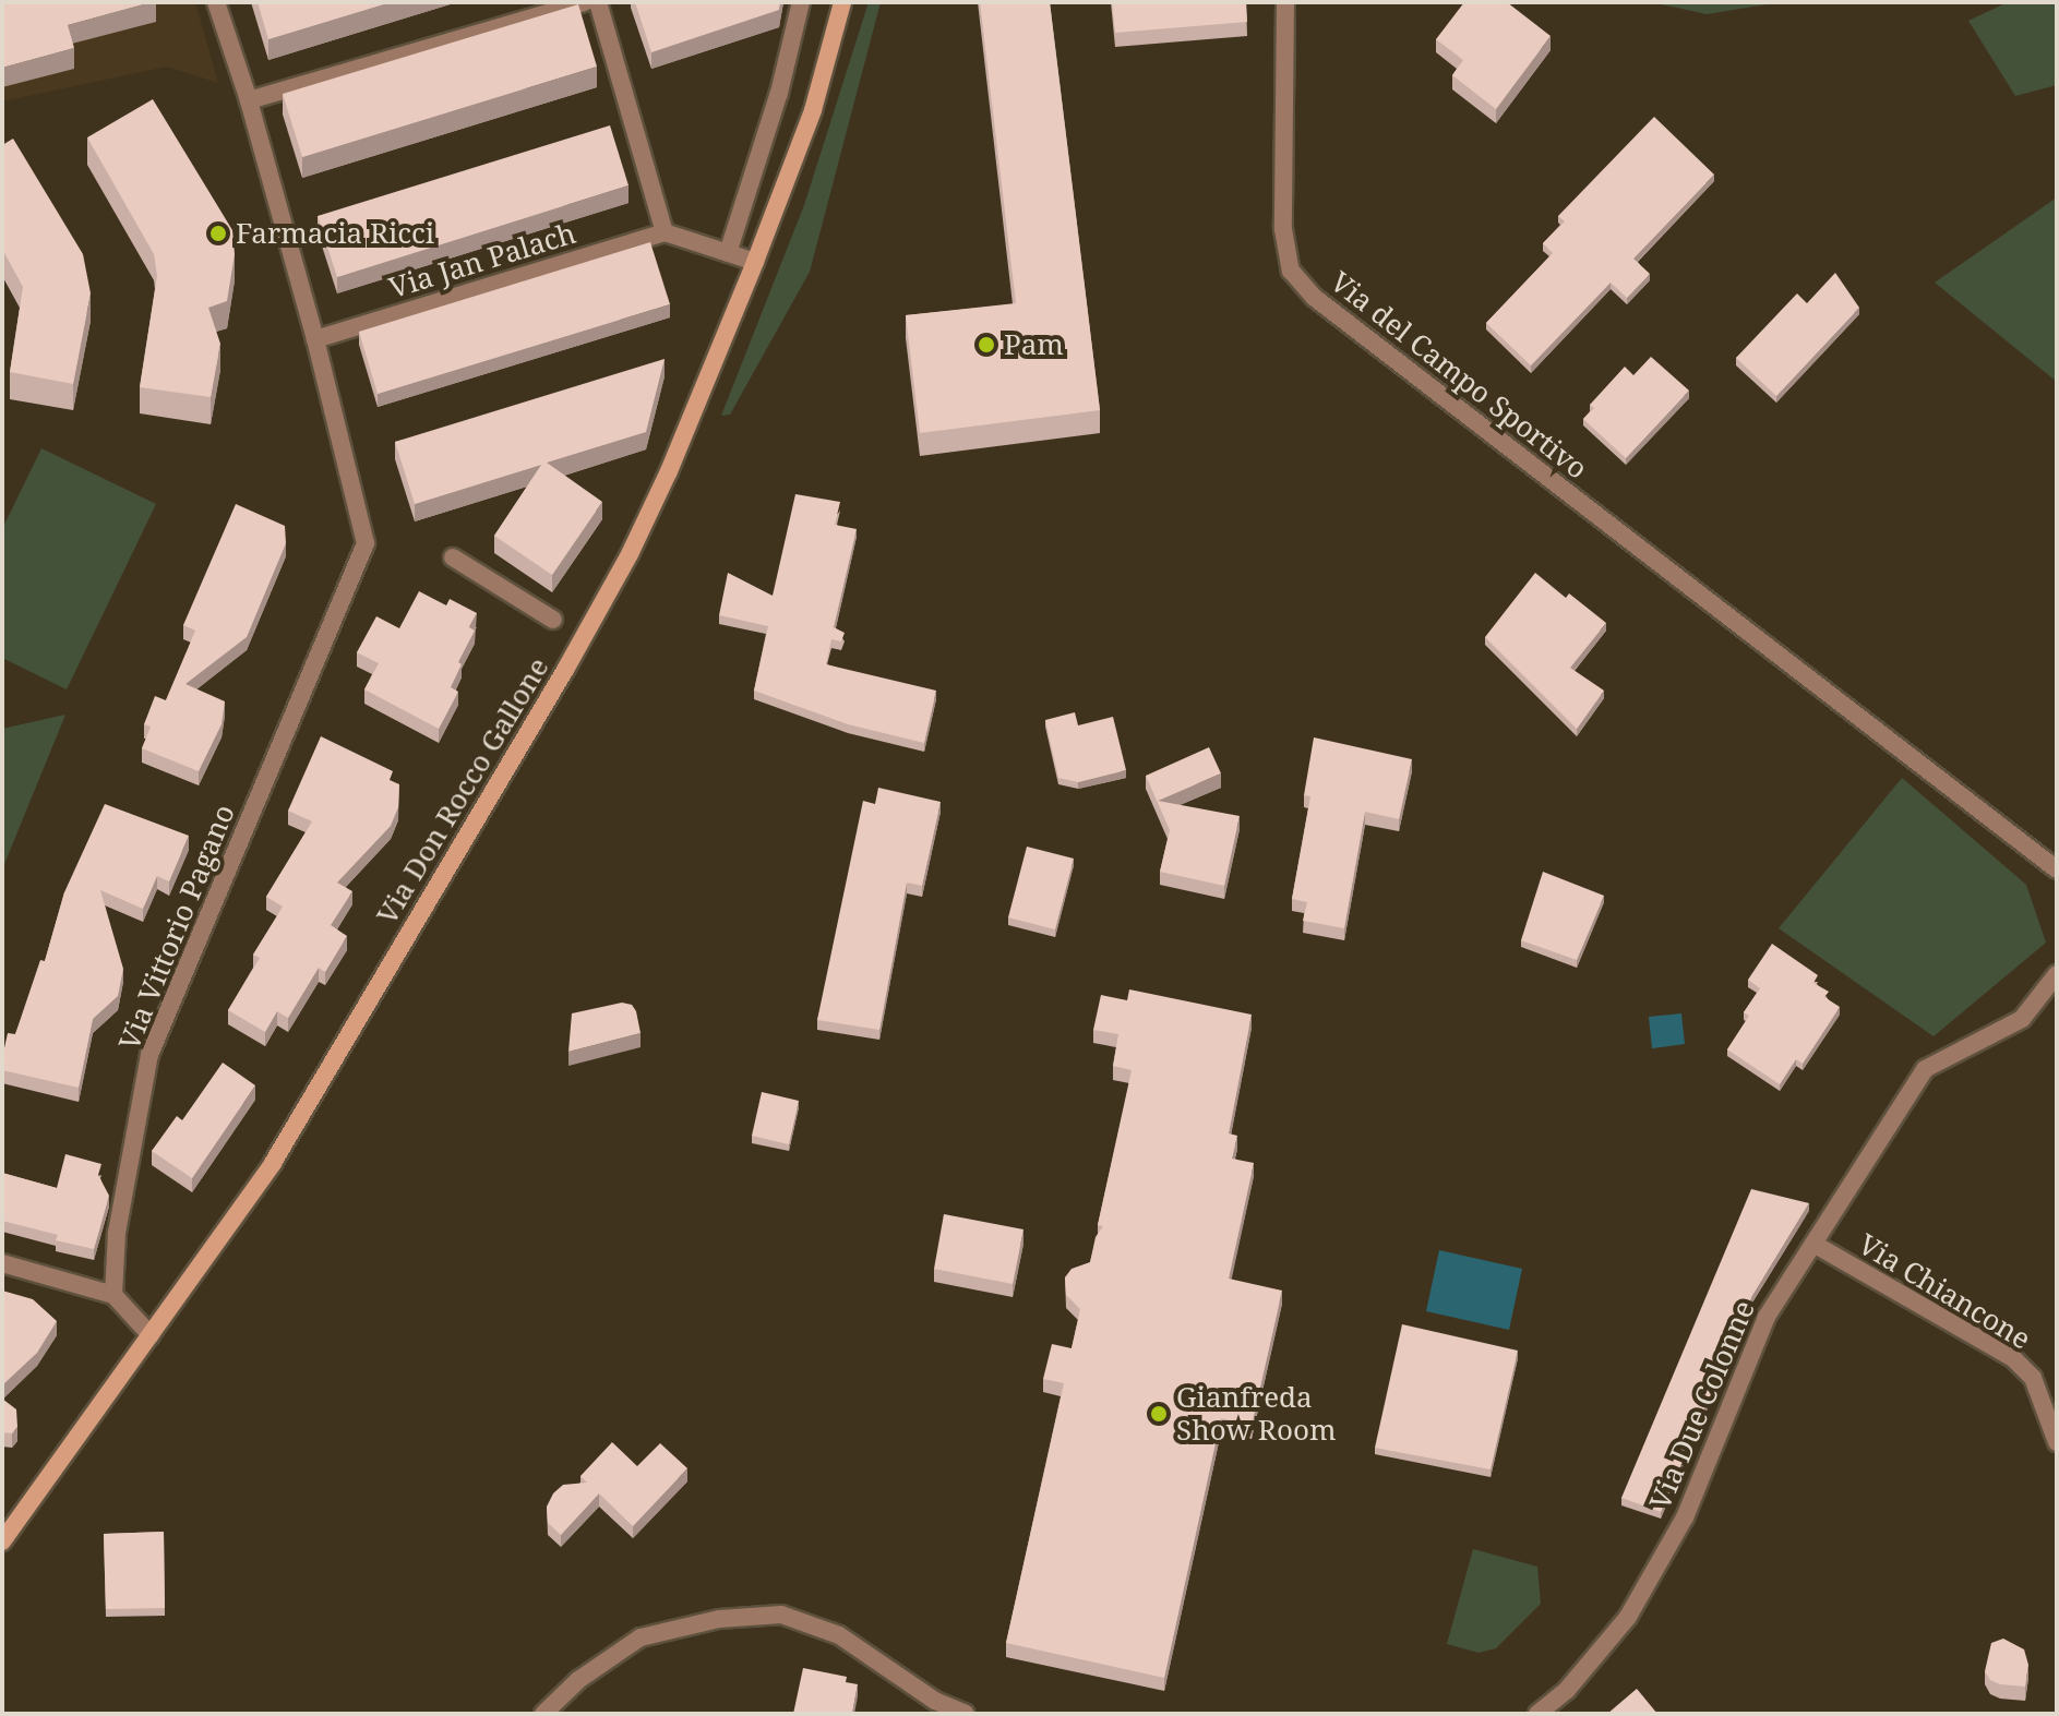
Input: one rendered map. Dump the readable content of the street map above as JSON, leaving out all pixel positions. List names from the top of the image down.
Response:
{
  "streets": {
    "main road": ["Via Don Rocco Gallone"],
    "street": [
      "Via Jan Palach",
      "Via del Campo Sportivo",
      "Via Vittorio Pagano",
      "Via Chiancone",
      "Via Due Colonne"
    ]
  },
  "crossings": [
    ["Via Jan Palach", "Via Vittorio Pagano"],
    ["Via Chiancone", "Via Due Colonne"]
  ],
  "places": ["Farmacia Ricci", "Pam", "Gianfreda Show Room"]
}
